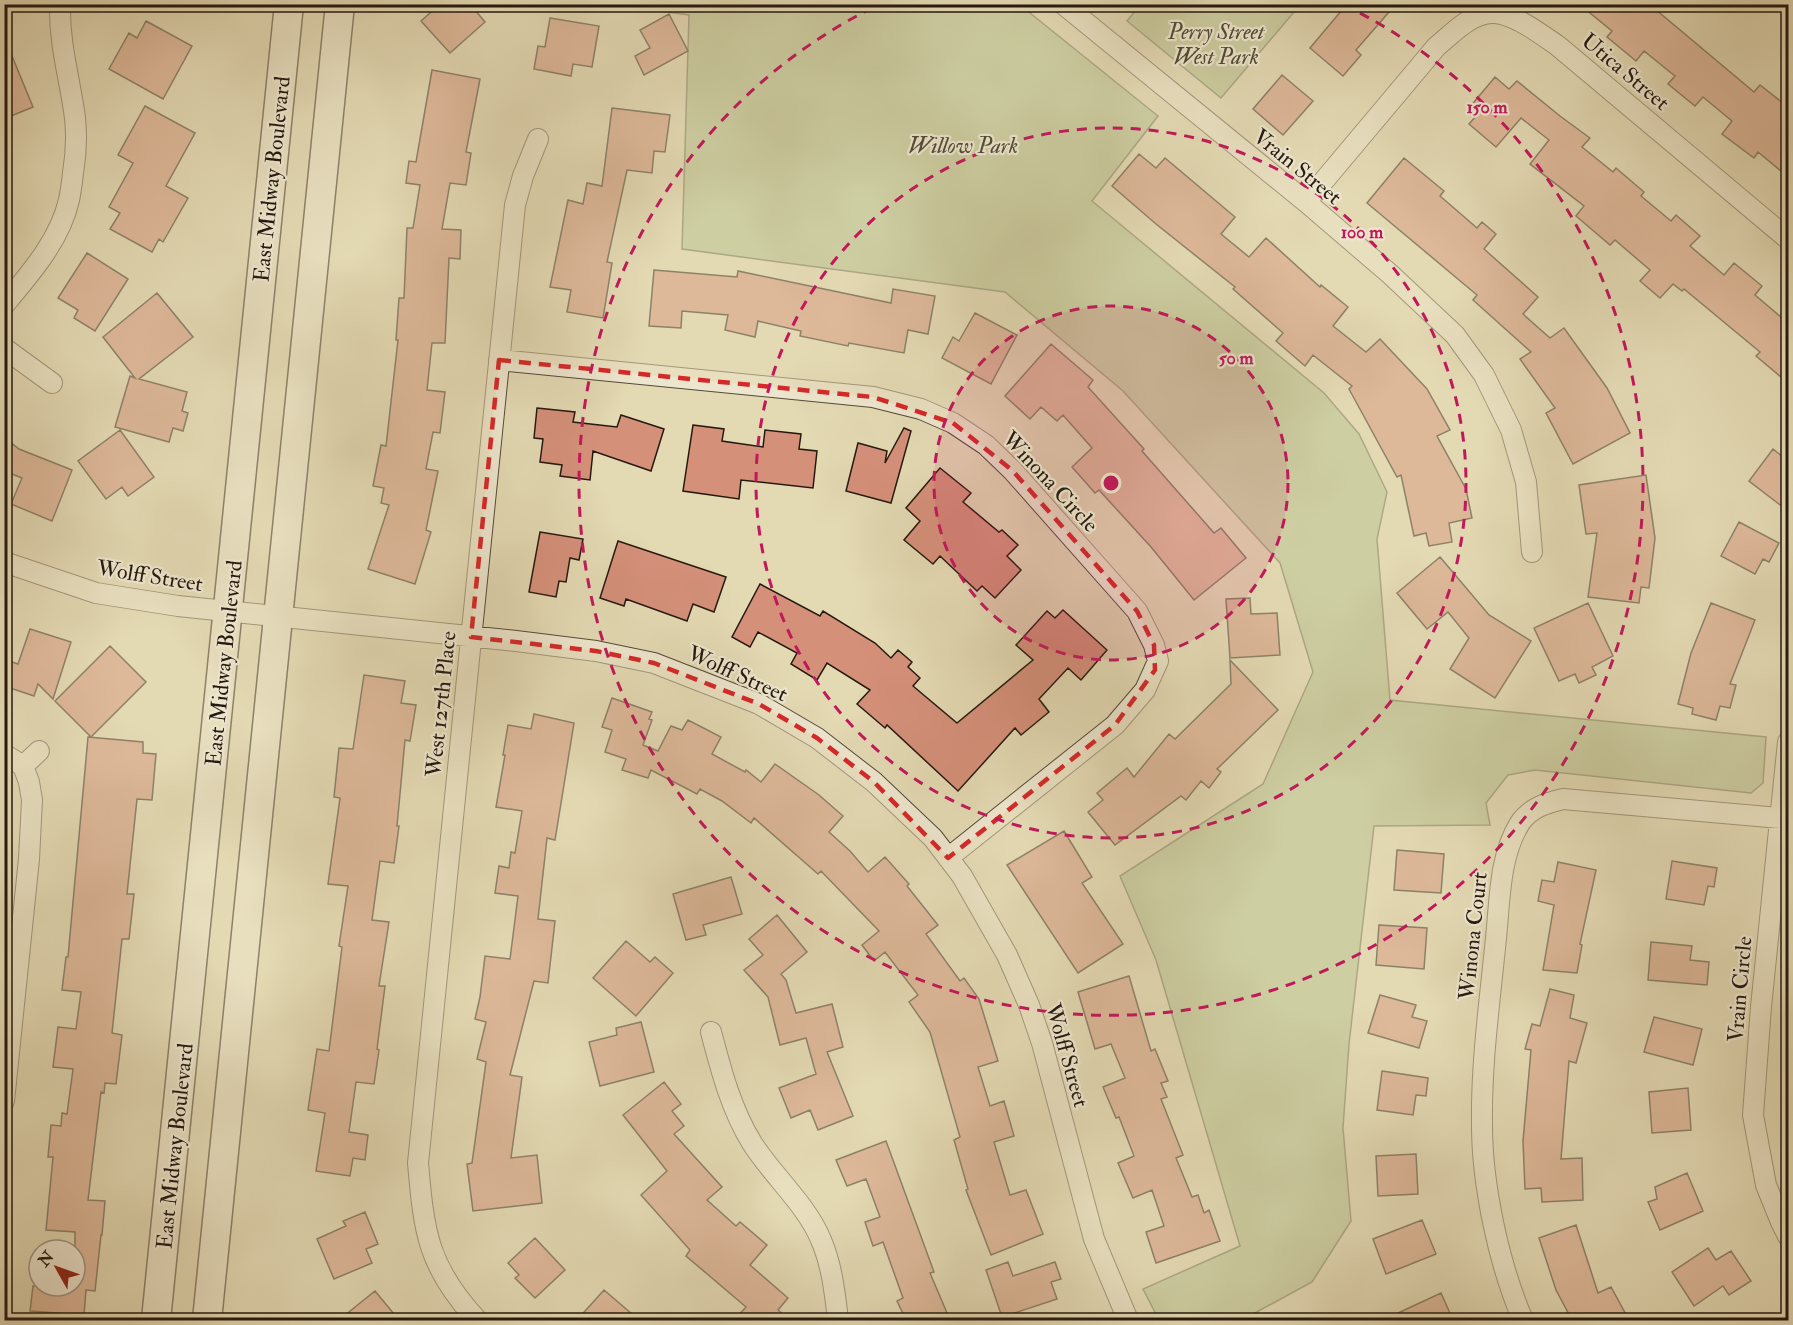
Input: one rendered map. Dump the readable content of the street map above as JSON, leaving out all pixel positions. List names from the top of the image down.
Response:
{
  "streets": {
    "main road": ["East Midway Boulevard"],
    "street": [
      "Utica Street",
      "Vrain Street",
      "Winona Circle",
      "Wolff Street",
      "West 127th Place",
      "Winona Court",
      "Vrain Circle"
    ]
  },
  "crossings": [
    ["Utica Street", "Vrain Street"],
    ["East Midway Boulevard", "Wolff Street"],
    ["Winona Circle", "Wolff Street"],
    ["Winona Circle", "West 127th Place"],
    ["Wolff Street", "West 127th Place"],
    ["Winona Court", "Vrain Circle"]
  ],
  "parks": ["Perry Street West Park", "Willow Park"],
  "north": "top left",
  "rings": ["150 m", "100 m", "50 m"]
}
